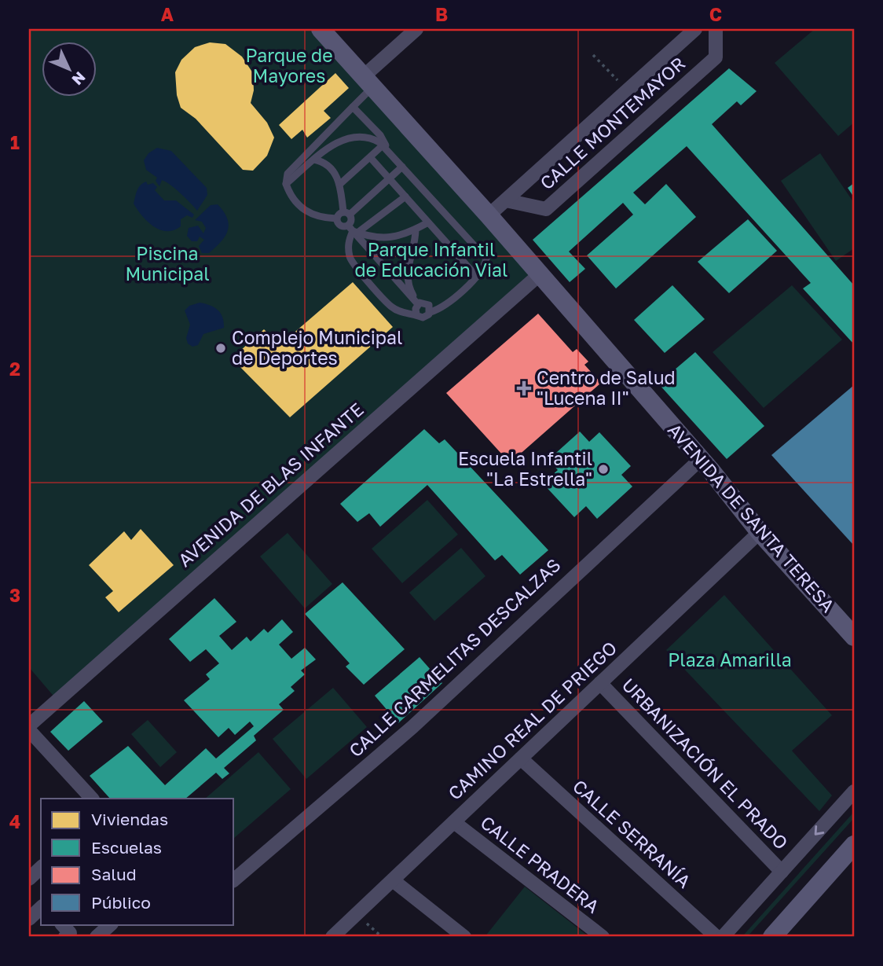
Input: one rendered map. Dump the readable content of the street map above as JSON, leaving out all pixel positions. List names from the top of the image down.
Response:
{
  "streets": {
    "street": [
      "CALLE MONTEMAYOR",
      "AVENIDA DE BLAS INFANTE",
      "AVENIDA DE SANTA TERESA",
      "CALLE CARMELITAS DESCALZAS",
      "CAMINO REAL DE PRIEGO",
      "URBANIZACIÓN EL PRADO",
      "CALLE SERRANÍA",
      "CALLE PRADERA"
    ]
  },
  "crossings": [
    ["CALLE MONTEMAYOR", "AVENIDA DE SANTA TERESA"],
    ["AVENIDA DE BLAS INFANTE", "AVENIDA DE SANTA TERESA"],
    ["AVENIDA DE SANTA TERESA", "CALLE CARMELITAS DESCALZAS"],
    ["AVENIDA DE SANTA TERESA", "CAMINO REAL DE PRIEGO"],
    ["CAMINO REAL DE PRIEGO", "URBANIZACIÓN EL PRADO"],
    ["CAMINO REAL DE PRIEGO", "CALLE SERRANÍA"],
    ["CAMINO REAL DE PRIEGO", "CALLE PRADERA"]
  ],
  "parks": [
    "Parque de Mayores",
    "Parque Infantil de Educación Vial",
    "Piscina Municipal",
    "Plaza Amarilla"
  ],
  "places": {
    "other": ["Complejo Municipal de Deportes", "Escuela Infantil \"La Estrella\""],
    "health": ["Centro de Salud \"Lucena II\""]
  },
  "legend": [
    "Viviendas",
    "Escuelas",
    "Salud",
    "Público"
  ],
  "north": "bottom right",
  "grid": {
    "columns": ["A", "B", "C"],
    "rows": [
      "1",
      "2",
      "3",
      "4"
    ]
  }
}
